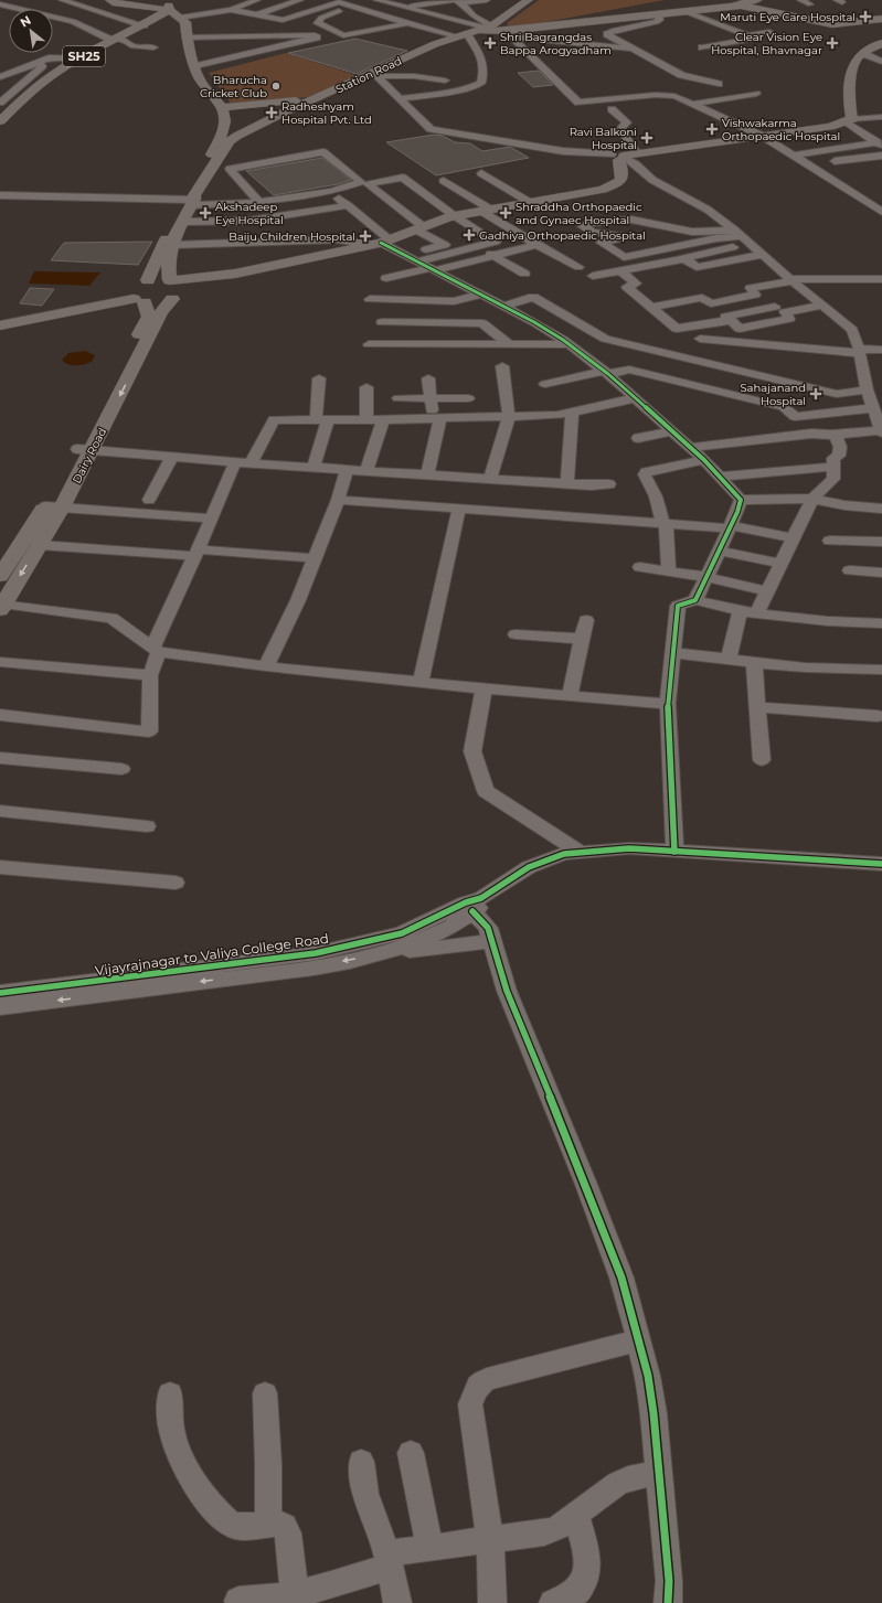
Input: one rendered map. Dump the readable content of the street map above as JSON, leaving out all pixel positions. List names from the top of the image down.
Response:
{
  "streets": {
    "main road": ["SH25", "Station Road", "Dairy Road"],
    "street": ["Vijayrajnagar to Valiya College Road"]
  },
  "crossings": [
    ["Station Road", "Dairy Road"]
  ],
  "places": {
    "health": [
      "Maruti Eye Care Hospital",
      "Shri Bagrangdas Bappa Arogyadham",
      "Clear Vision Eye Hospital, Bhavnagar",
      "Radheshyam Hospital Pvt. Ltd",
      "Vishwakarma Orthopaedic Hospital",
      "Ravi Balkoni Hospital",
      "Akshadeep Eye Hospital",
      "Shraddha Orthopaedic and Gynaec Hospital",
      "Gadhiya Orthopaedic Hospital",
      "Baiju Children Hospital",
      "Sahajanand Hospital"
    ],
    "other": ["Bharucha Cricket Club"]
  },
  "north": "top left"
}
